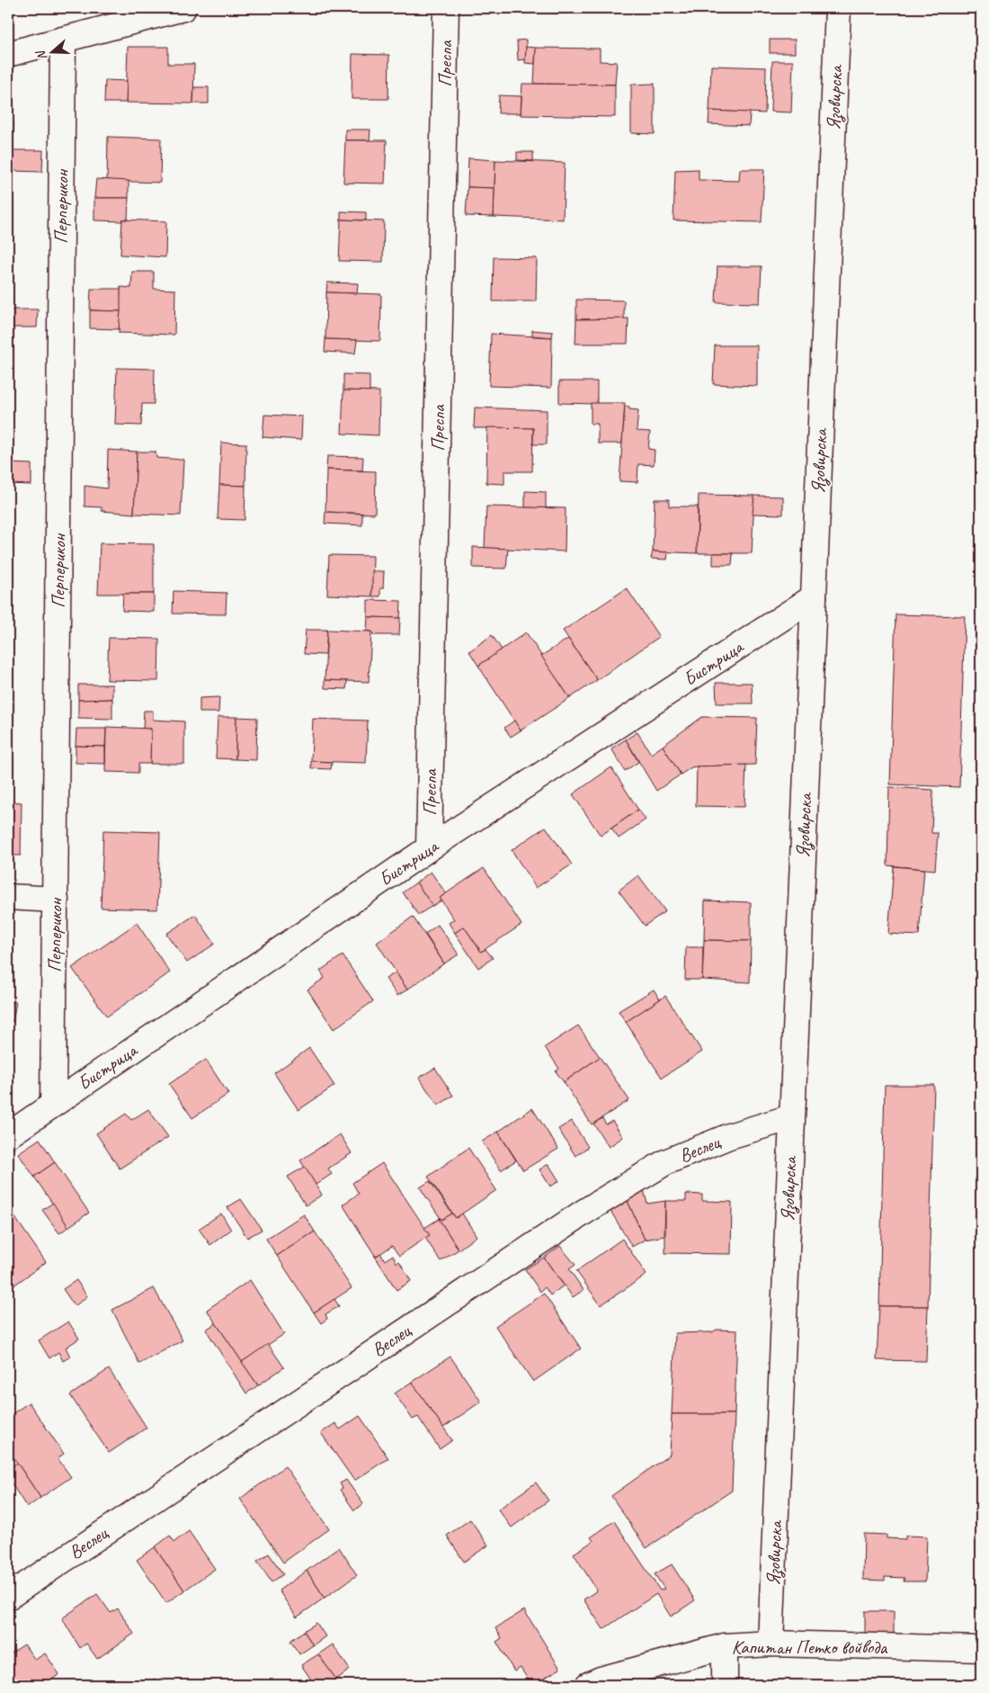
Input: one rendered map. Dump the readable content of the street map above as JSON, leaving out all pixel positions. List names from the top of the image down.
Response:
{
  "streets": {
    "street": [
      "Преспа",
      "Язовирска",
      "Перперикон",
      "Бистрица",
      "Веслец",
      "Капитан Петко войвода"
    ]
  },
  "crossings": [
    ["Преспа", "Бистрица"],
    ["Язовирска", "Бистрица"],
    ["Язовирска", "Веслец"],
    ["Язовирска", "Капитан Петко войвода"],
    ["Перперикон", "Бистрица"]
  ],
  "north": "left"
}
